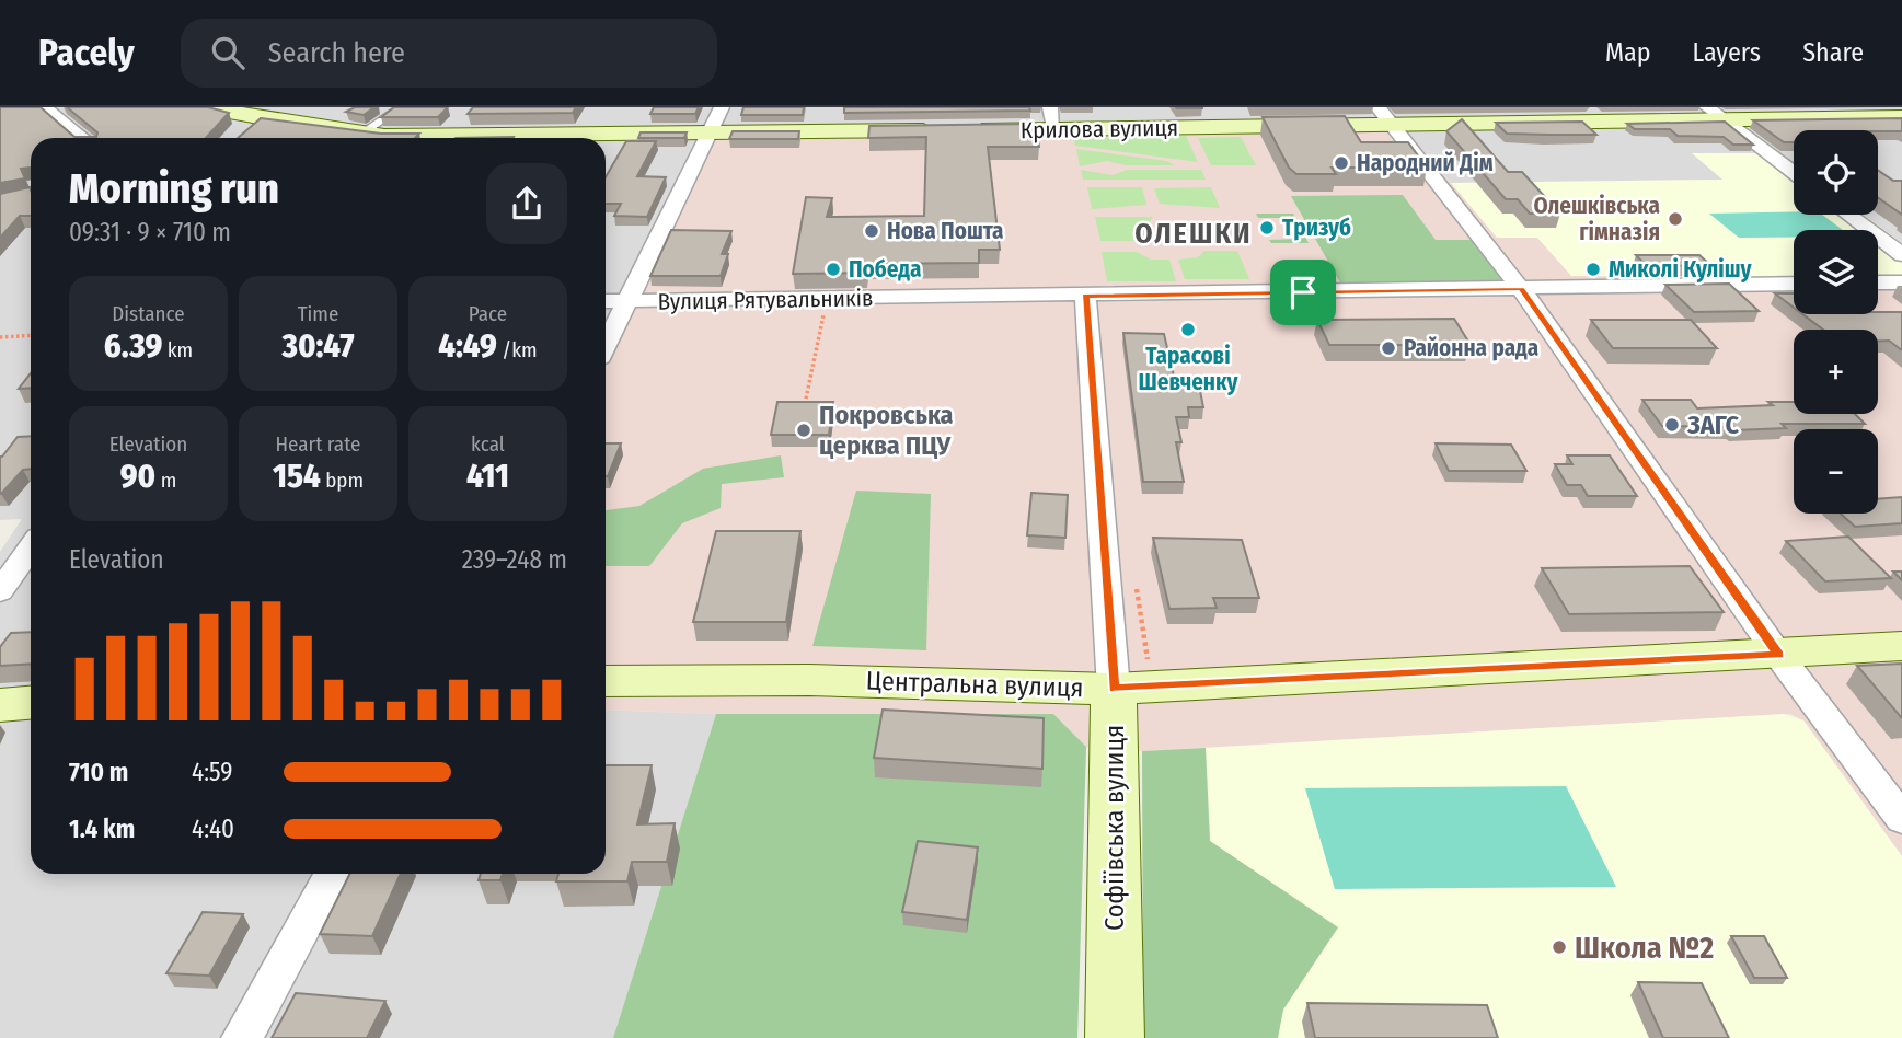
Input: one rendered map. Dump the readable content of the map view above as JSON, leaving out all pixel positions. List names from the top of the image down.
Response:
{
  "streets": {
    "street": [
      "Крилова вулиця",
      "Вулиця Рятувальників",
      "Центральна вулиця",
      "Софіївська вулиця"
    ]
  },
  "crossings": [
    ["Вулиця Рятувальників", "Софіївська вулиця"],
    ["Центральна вулиця", "Софіївська вулиця"]
  ],
  "districts": ["ОЛЕШКИ"],
  "places": [
    "Народний Дім",
    "Олешківська гімназія",
    "Тризуб",
    "Нова Пошта",
    "Победа",
    "Миколі Кулішу",
    "Тарасові Шевченку",
    "Районна рада",
    "ЗАГС",
    "Покровська церква ПЦУ",
    "Школа №2"
  ],
  "page": {
    "header": "Pacely",
    "search": "Search here",
    "nav": ["Map", "Layers", "Share"],
    "map_buttons": ["+", "−"],
    "heading": ["Morning run", "09:31 · 9 × 710 m"],
    "stats": [
      ["Distance", "6.39 km"],
      ["Time", "30:47"],
      ["Pace", "4:49 /km"],
      ["Elevation", "90 m"],
      ["Heart rate", "154 bpm"],
      ["kcal", "411"]
    ],
    "chart": ["Elevation", "239–248 m"],
    "list": [
      {
        "name": "710 m",
        "note": "4:59"
      },
      {
        "name": "1.4 km",
        "note": "4:40"
      }
    ]
  }
}
